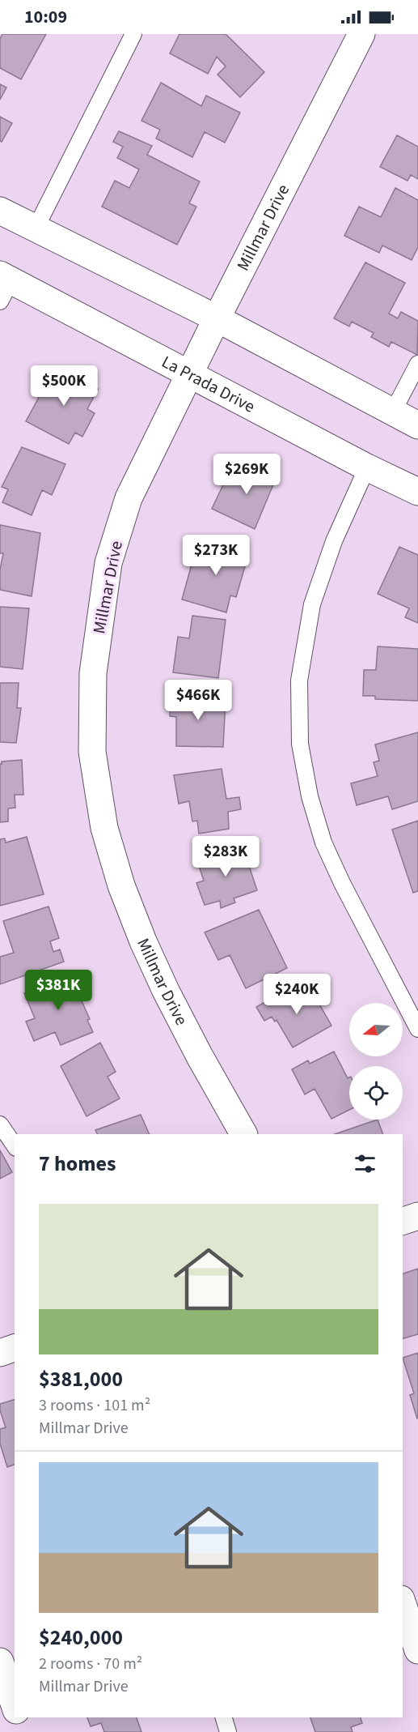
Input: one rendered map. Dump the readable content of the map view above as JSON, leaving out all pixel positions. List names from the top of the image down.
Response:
{
  "streets": {
    "street": ["Millmar Drive", "La Prada Drive"]
  },
  "crossings": [
    ["Millmar Drive", "La Prada Drive"]
  ],
  "north": "left",
  "page": {
    "status": "10:09",
    "price": [
      "$500K",
      "$269K",
      "$273K",
      "$466K",
      "$283K",
      "$381K",
      "$240K"
    ],
    "heading": "7 homes",
    "list": [
      {
        "name": "$381,000",
        "note": "3 rooms · 101 m² · Millmar Drive"
      },
      {
        "name": "$240,000",
        "note": "2 rooms · 70 m² · Millmar Drive"
      }
    ]
  }
}
